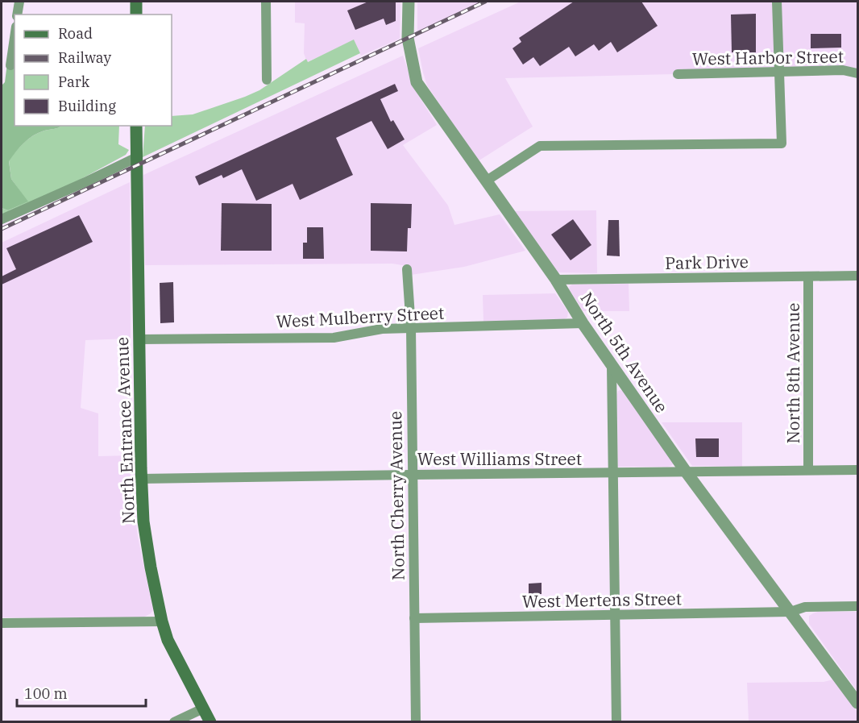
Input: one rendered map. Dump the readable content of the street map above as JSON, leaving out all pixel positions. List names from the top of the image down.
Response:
{
  "streets": {
    "main road": ["North Entrance Avenue"],
    "street": [
      "West Harbor Street",
      "Park Drive",
      "West Mulberry Street",
      "North 5th Avenue",
      "North 8th Avenue",
      "West Williams Street",
      "North Cherry Avenue",
      "West Mertens Street"
    ]
  },
  "crossings": [
    ["Park Drive", "North 5th Avenue"],
    ["Park Drive", "North 8th Avenue"],
    ["West Mulberry Street", "North 5th Avenue"],
    ["West Mulberry Street", "North Entrance Avenue"],
    ["West Mulberry Street", "North Cherry Avenue"],
    ["North 5th Avenue", "West Williams Street"],
    ["North 5th Avenue", "West Mertens Street"],
    ["North 8th Avenue", "West Williams Street"],
    ["North Entrance Avenue", "West Williams Street"],
    ["West Williams Street", "North Cherry Avenue"],
    ["North Cherry Avenue", "West Mertens Street"]
  ],
  "legend": [
    "Road",
    "Railway",
    "Park",
    "Building"
  ],
  "scale_bar": "100 m"
}
